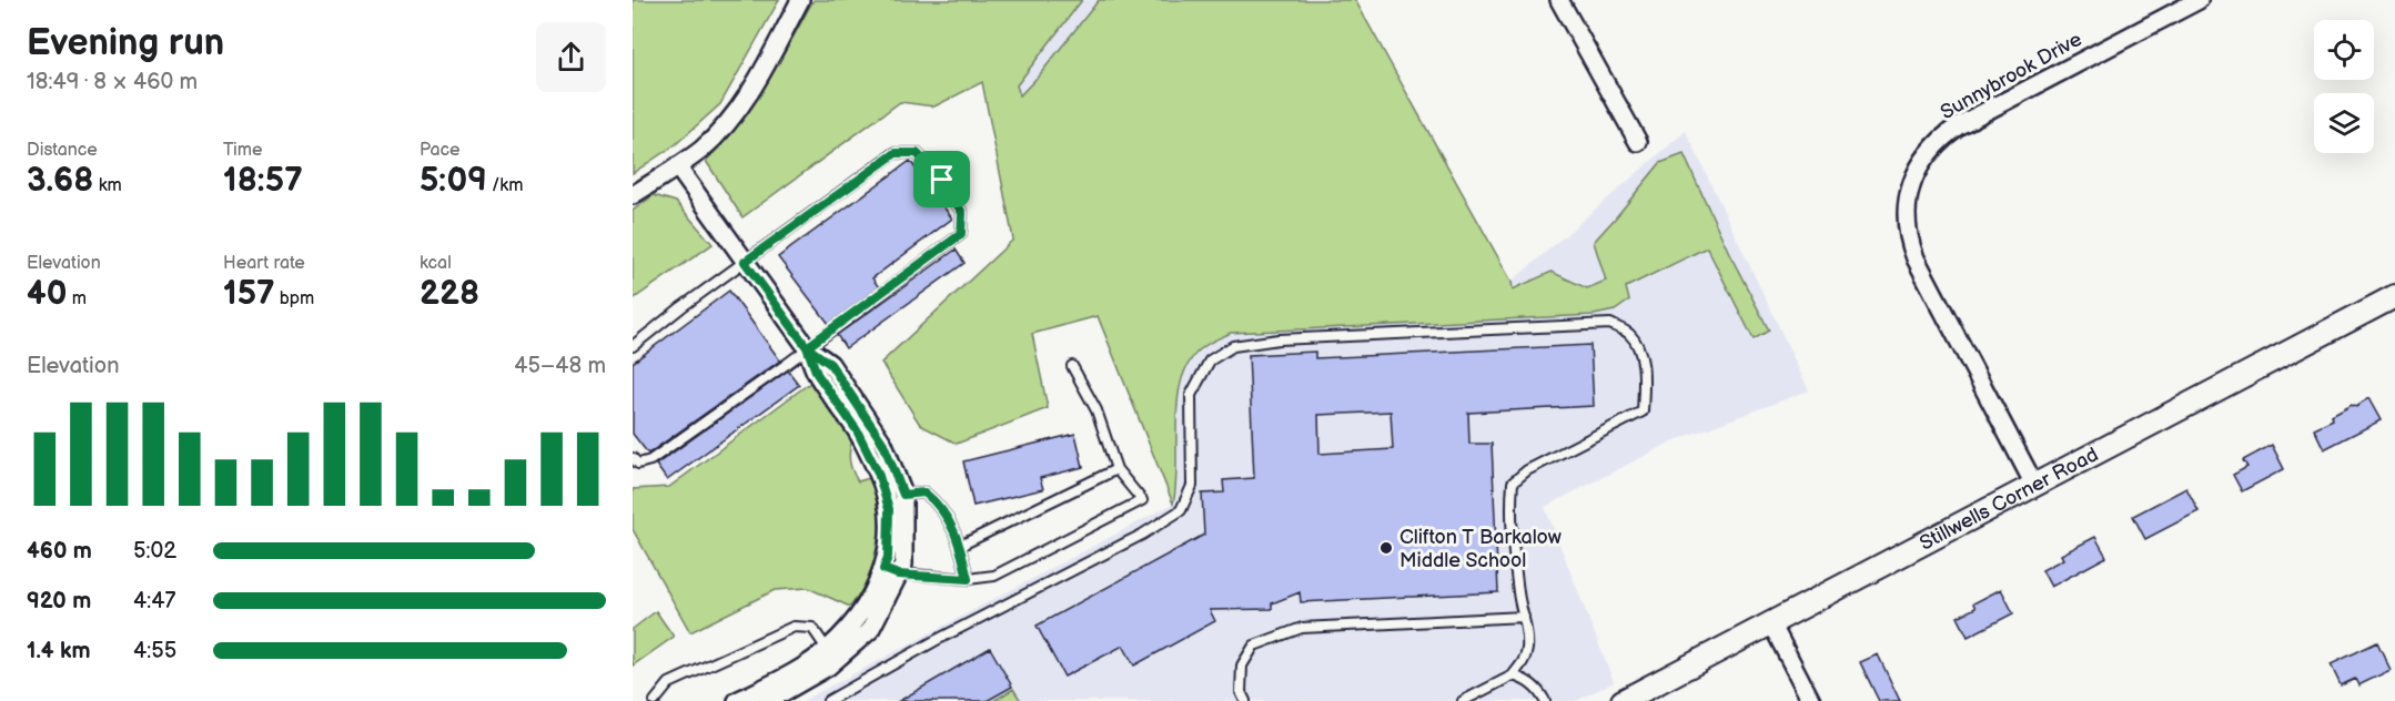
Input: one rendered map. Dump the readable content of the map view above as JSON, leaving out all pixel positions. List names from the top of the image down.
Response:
{
  "streets": {
    "street": ["Sunnybrook Drive", "Stillwells Corner Road"]
  },
  "crossings": [
    ["Sunnybrook Drive", "Stillwells Corner Road"]
  ],
  "places": ["Clifton T Barkalow Middle School"],
  "page": {
    "heading": ["Evening run", "18:49 · 8 × 460 m"],
    "stats": [
      ["Distance", "3.68 km"],
      ["Time", "18:57"],
      ["Pace", "5:09 /km"],
      ["Elevation", "40 m"],
      ["Heart rate", "157 bpm"],
      ["kcal", "228"]
    ],
    "chart": ["Elevation", "45–48 m"],
    "list": [
      {
        "name": "460 m",
        "note": "5:02"
      },
      {
        "name": "920 m",
        "note": "4:47"
      },
      {
        "name": "1.4 km",
        "note": "4:55"
      }
    ]
  }
}
